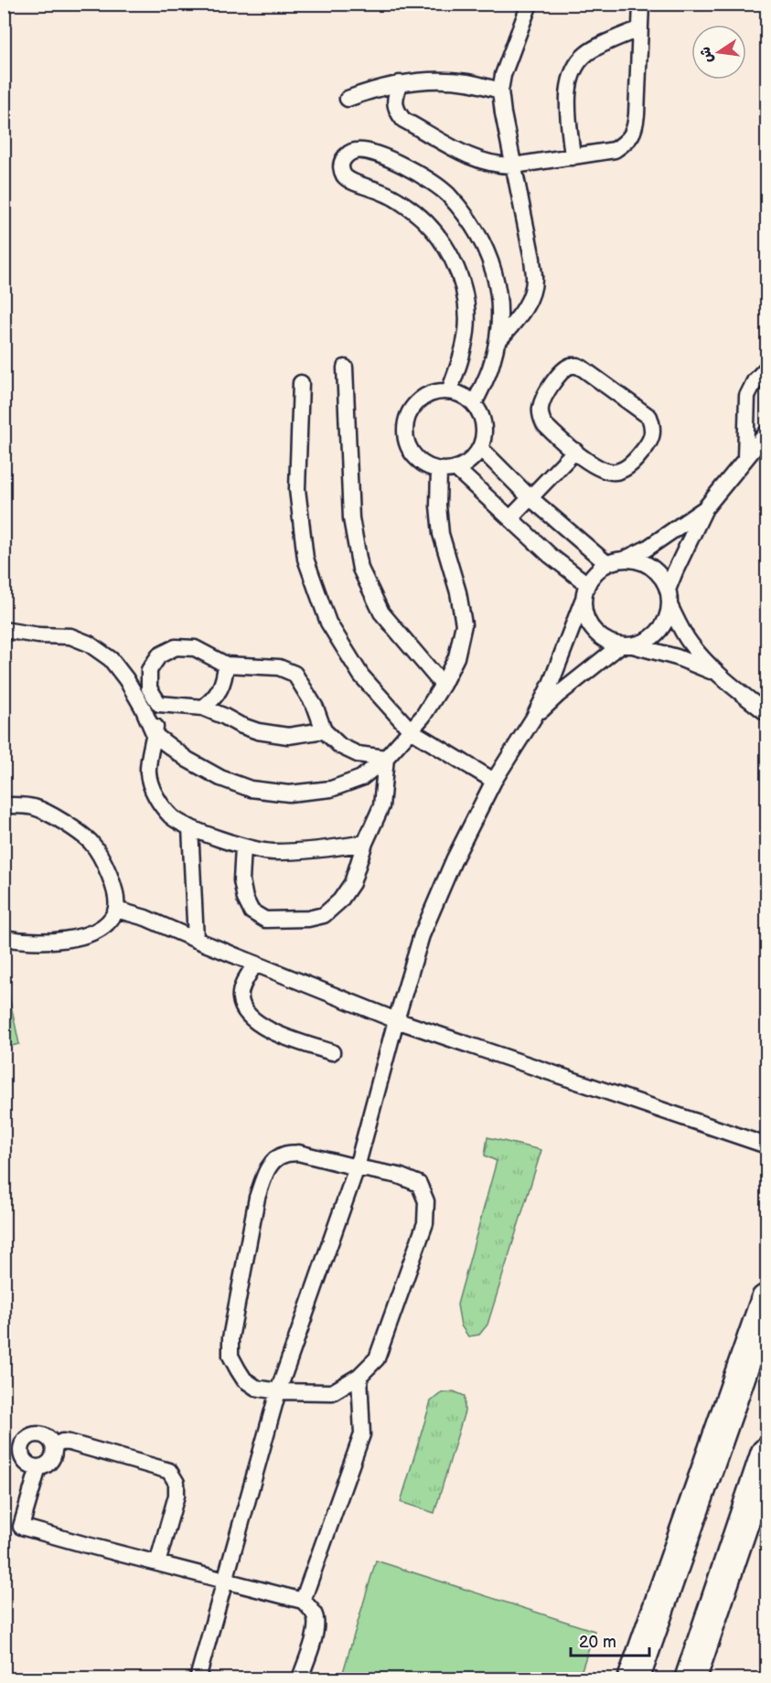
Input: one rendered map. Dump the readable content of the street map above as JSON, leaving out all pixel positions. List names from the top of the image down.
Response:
{
  "scale_bar": "20 m",
  "north": "left"
}
